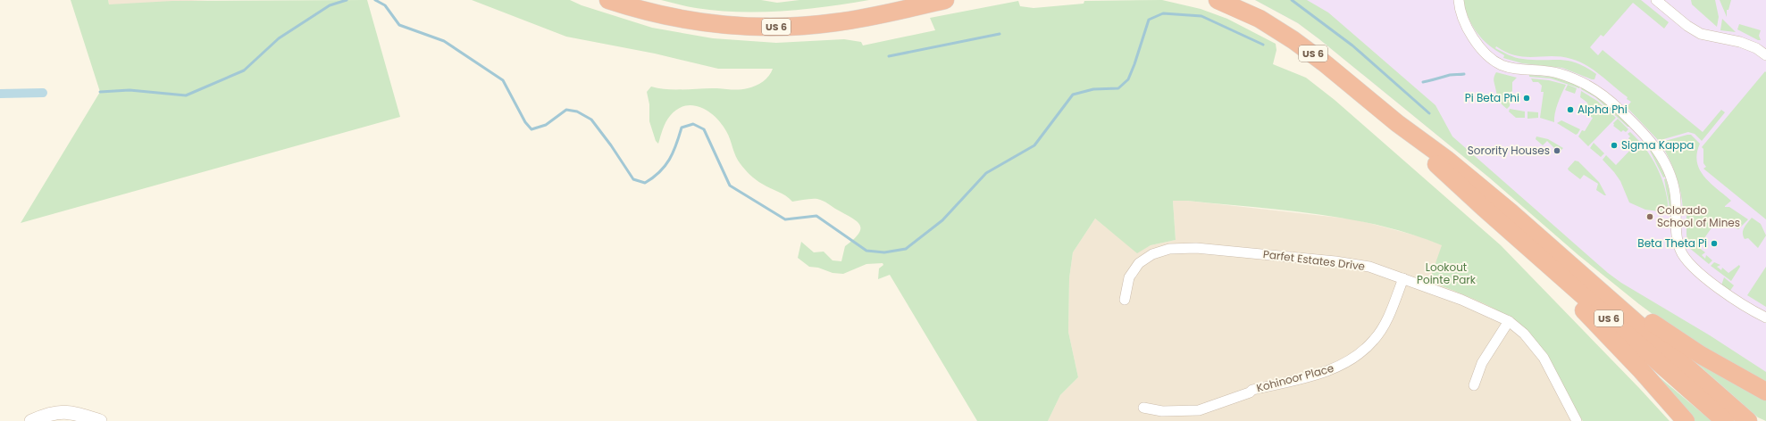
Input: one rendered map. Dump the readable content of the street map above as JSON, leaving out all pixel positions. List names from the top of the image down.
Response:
{
  "streets": {
    "highway": ["US 6"],
    "street": ["Parfet Estates Drive", "Kohinoor Place"]
  },
  "crossings": [
    ["Parfet Estates Drive", "Kohinoor Place"]
  ],
  "parks": ["Lookout Pointe Park"],
  "places": [
    "Pi Beta Phi",
    "Alpha Phi",
    "Sigma Kappa",
    "Sorority Houses",
    "Colorado School of Mines",
    "Beta Theta Pi"
  ]
}
